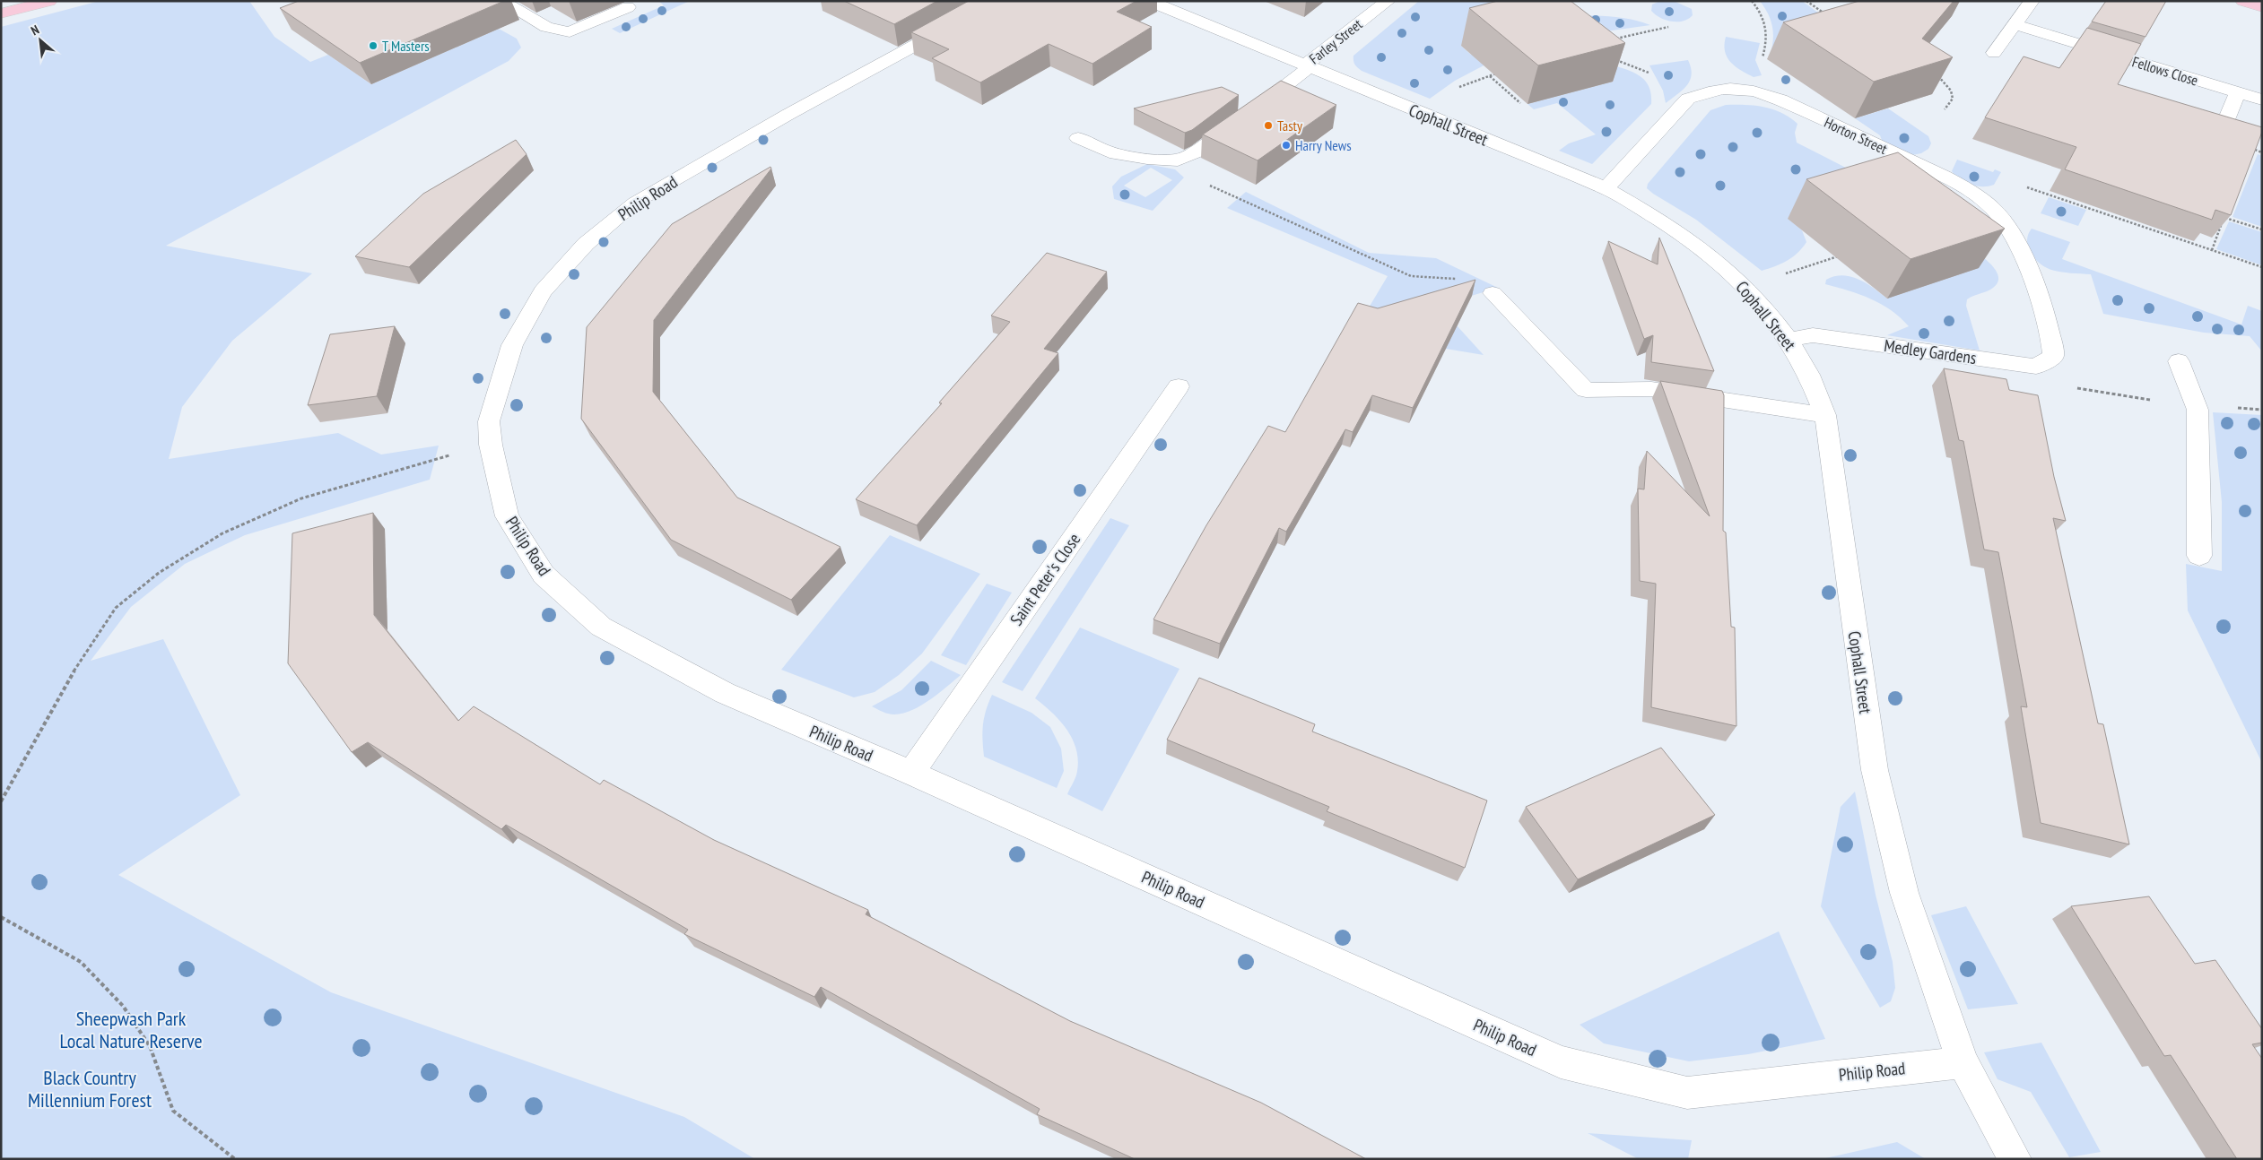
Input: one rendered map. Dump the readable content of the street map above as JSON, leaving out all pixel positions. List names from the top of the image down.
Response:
{
  "streets": {
    "street": [
      "Farley Street",
      "Fellows Close",
      "Cophall Street",
      "Horton Street",
      "Philip Road",
      "Medley Gardens",
      "Saint Peter's Close"
    ]
  },
  "crossings": [
    ["Farley Street", "Cophall Street"],
    ["Cophall Street", "Horton Street"],
    ["Cophall Street", "Philip Road"],
    ["Cophall Street", "Medley Gardens"],
    ["Horton Street", "Medley Gardens"],
    ["Philip Road", "Saint Peter's Close"]
  ],
  "parks": ["Sheepwash Park Local Nature Reserve", "Black Country Millennium Forest"],
  "places": ["T Masters", "Tasty", "Harry News"],
  "north": "top left"
}
